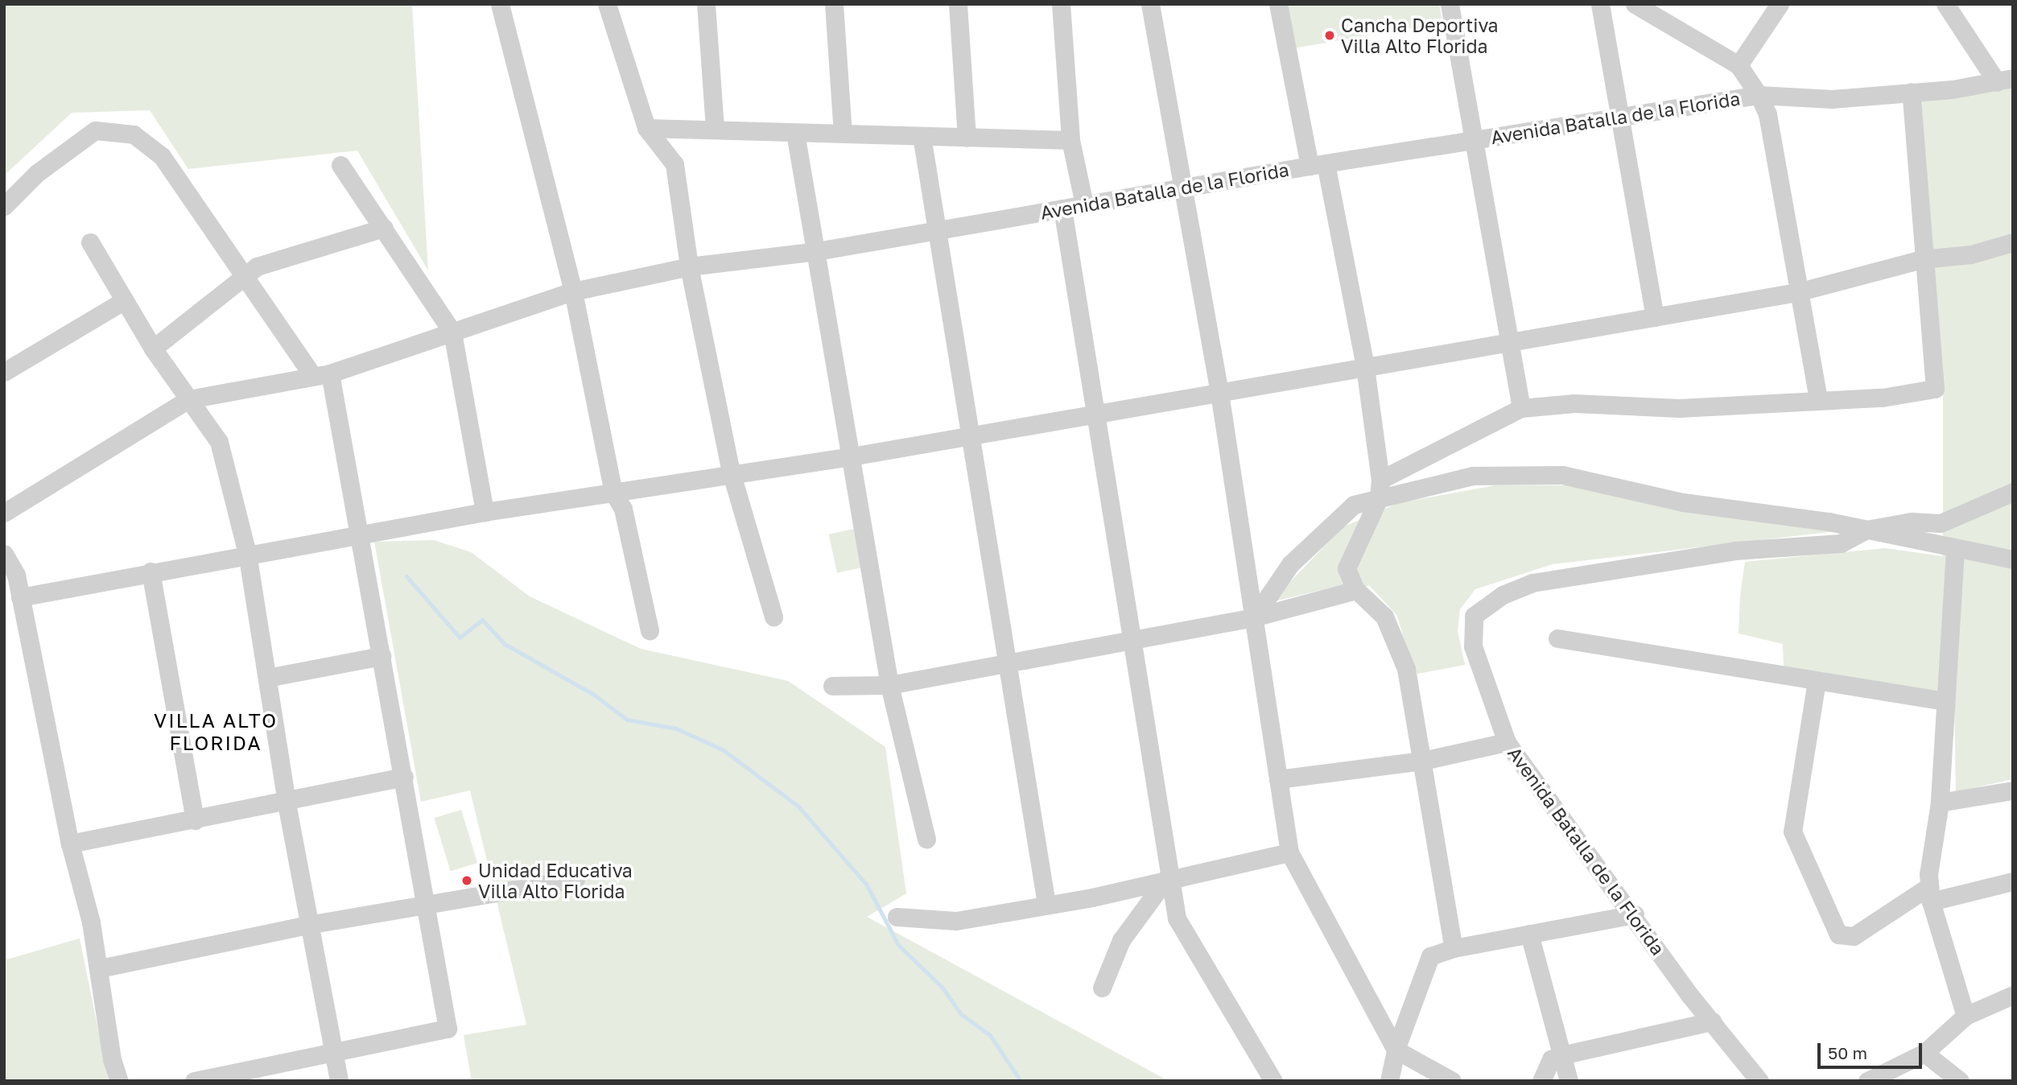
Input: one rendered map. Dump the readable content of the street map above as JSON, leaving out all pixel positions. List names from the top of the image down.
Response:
{
  "streets": {
    "street": ["Avenida Batalla de la Florida"]
  },
  "districts": ["VILLA ALTO FLORIDA"],
  "places": ["Cancha Deportiva Villa Alto Florida", "Unidad Educativa Villa Alto Florida"],
  "scale_bar": "50 m"
}
